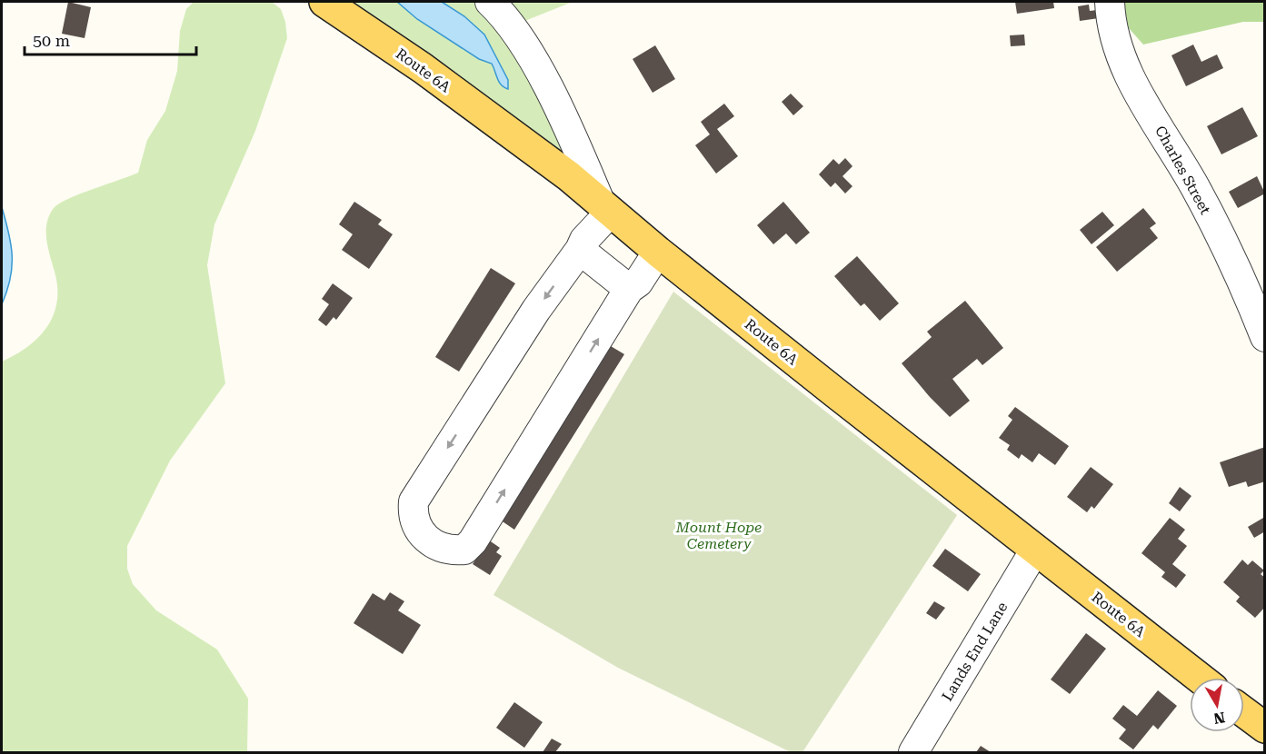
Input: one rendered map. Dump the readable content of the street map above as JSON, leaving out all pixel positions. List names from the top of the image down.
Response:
{
  "streets": {
    "main road": ["Route 6A"],
    "street": ["Charles Street", "Lands End Lane"]
  },
  "crossings": [
    ["Route 6A", "Lands End Lane"]
  ],
  "parks": ["Mount Hope Cemetery"],
  "scale_bar": "50 m",
  "north": "bottom"
}
